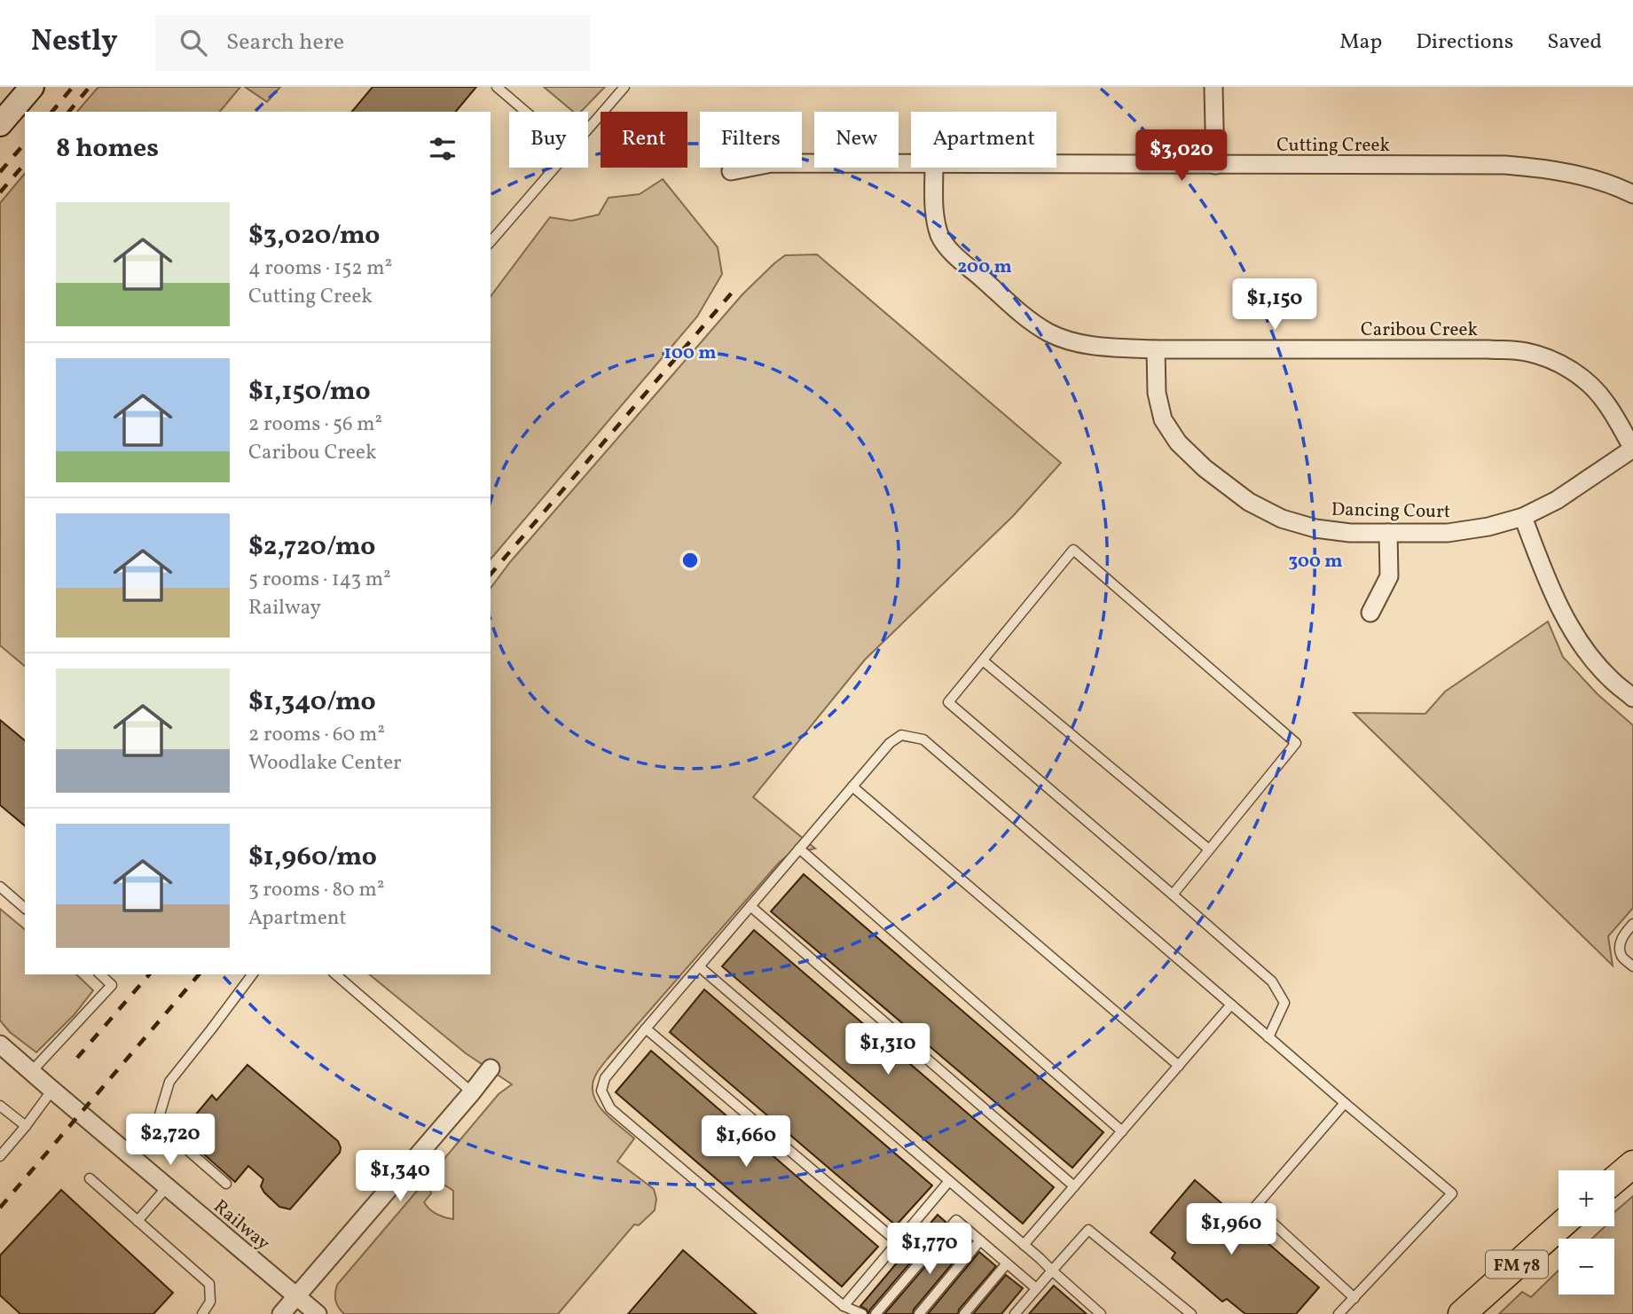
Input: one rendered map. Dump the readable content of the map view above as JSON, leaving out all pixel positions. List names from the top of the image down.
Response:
{
  "streets": {
    "main road": ["FM 78"],
    "street": [
      "Cutting Creek",
      "Caribou Creek",
      "Dancing Court",
      "Railway"
    ]
  },
  "crossings": [
    ["Caribou Creek", "Dancing Court"]
  ],
  "page": {
    "header": "Nestly",
    "search": "Search here",
    "nav": ["Map", "Directions", "Saved"],
    "chip": [
      "Buy",
      "Rent",
      "Filters",
      "New",
      "Apartment"
    ],
    "heading": "8 homes",
    "price": [
      "$3,020",
      "$1,150",
      "$1,310",
      "$2,720",
      "$1,660",
      "$1,340",
      "$1,960",
      "$1,770"
    ],
    "list": [
      {
        "name": "$3,020/mo",
        "note": "4 rooms · 152 m² · Cutting Creek"
      },
      {
        "name": "$1,150/mo",
        "note": "2 rooms · 56 m² · Caribou Creek"
      },
      {
        "name": "$2,720/mo",
        "note": "5 rooms · 143 m² · Railway"
      },
      {
        "name": "$1,340/mo",
        "note": "2 rooms · 60 m² · Woodlake Center"
      },
      {
        "name": "$1,960/mo",
        "note": "3 rooms · 80 m² · Apartment"
      }
    ],
    "map_buttons": ["+", "−"]
  },
  "rings": ["200 m", "100 m", "300 m"]
}
